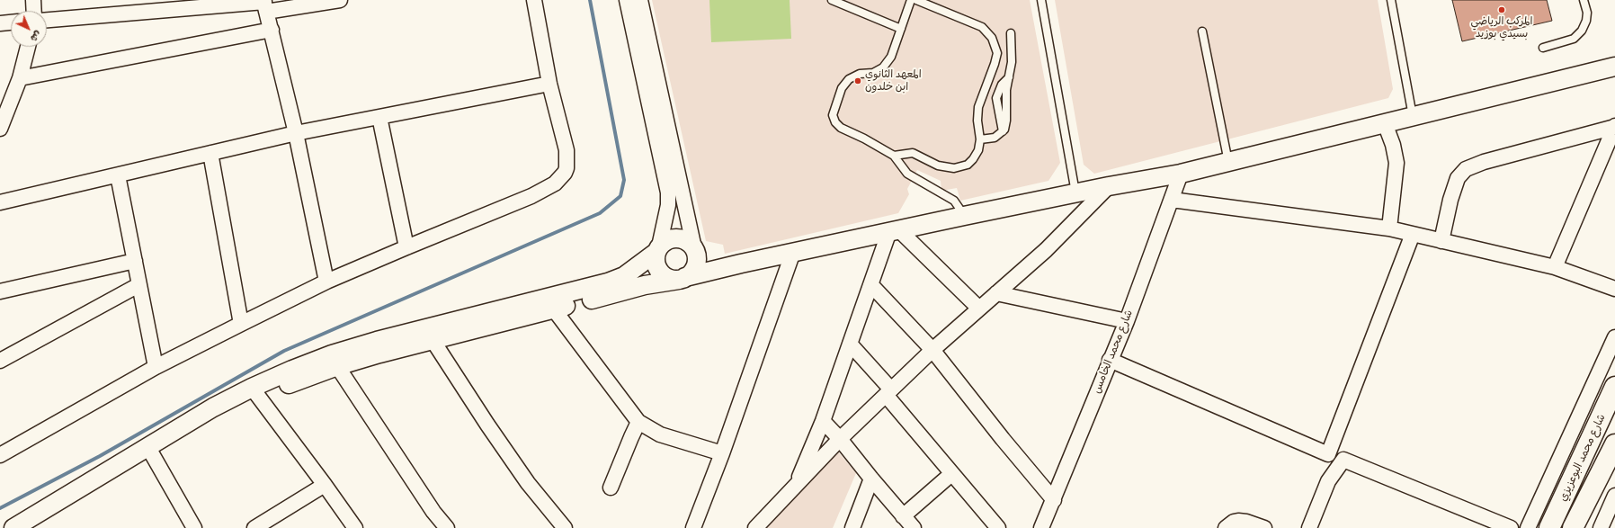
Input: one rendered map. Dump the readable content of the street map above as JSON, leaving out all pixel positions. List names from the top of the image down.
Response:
{
  "streets": {
    "main road": ["شارع محمد البوعزيزي"],
    "street": ["شارع محمد الخامس"]
  },
  "places": ["المركب الرياضي بسيدي بوزيد", "المعهد الثانوي ابن خلدون"],
  "north": "bottom right"
}
